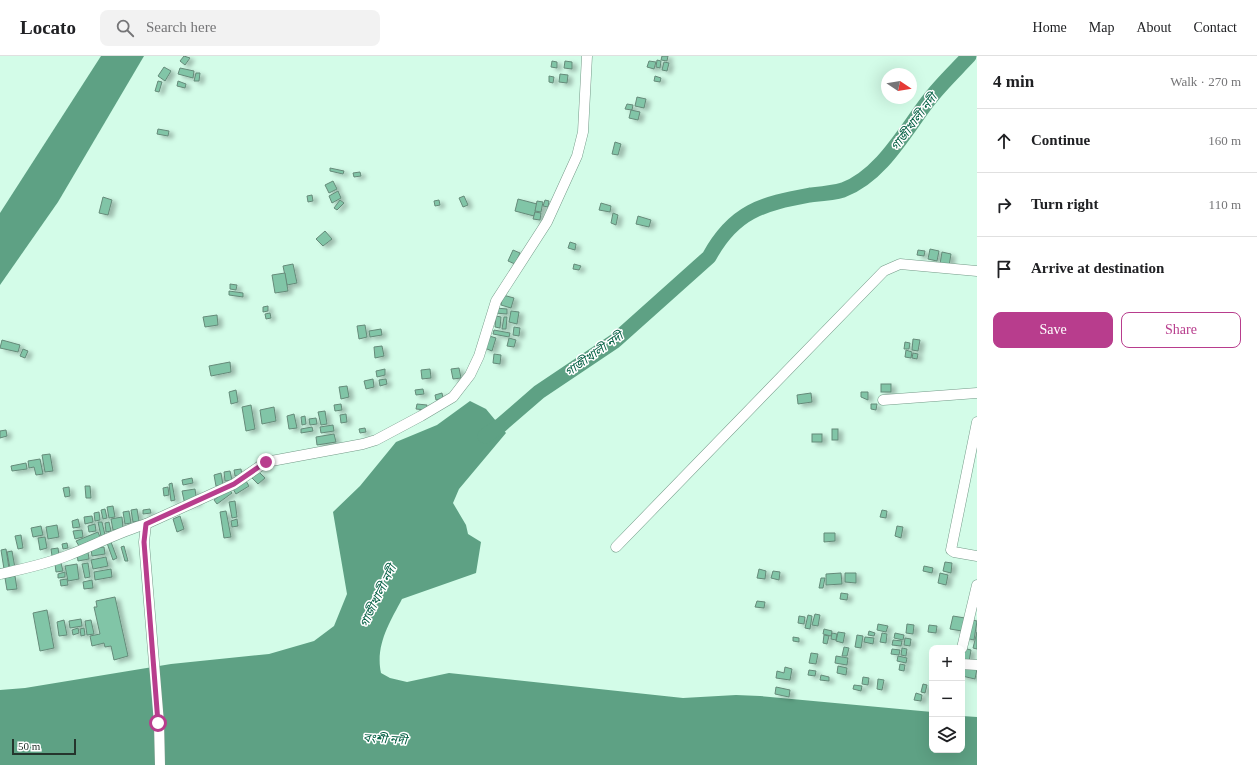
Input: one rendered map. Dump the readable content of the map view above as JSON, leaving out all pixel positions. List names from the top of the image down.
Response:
{
  "water": ["গাজীখালী নদী", "বংশী নদী"],
  "scale_bar": "50 m",
  "north": "right",
  "page": {
    "header": "Locato",
    "search": "Search here",
    "nav": [
      "Home",
      "Map",
      "About",
      "Contact"
    ],
    "heading": ["4 min", "Walk · 270 m"],
    "list": [
      ["Continue", "160 m"],
      ["Turn right", "110 m"],
      "Arrive at destination"
    ],
    "buttons": ["Save", "Share"],
    "map_buttons": ["+", "−"],
    "scale": "50 m"
  }
}
